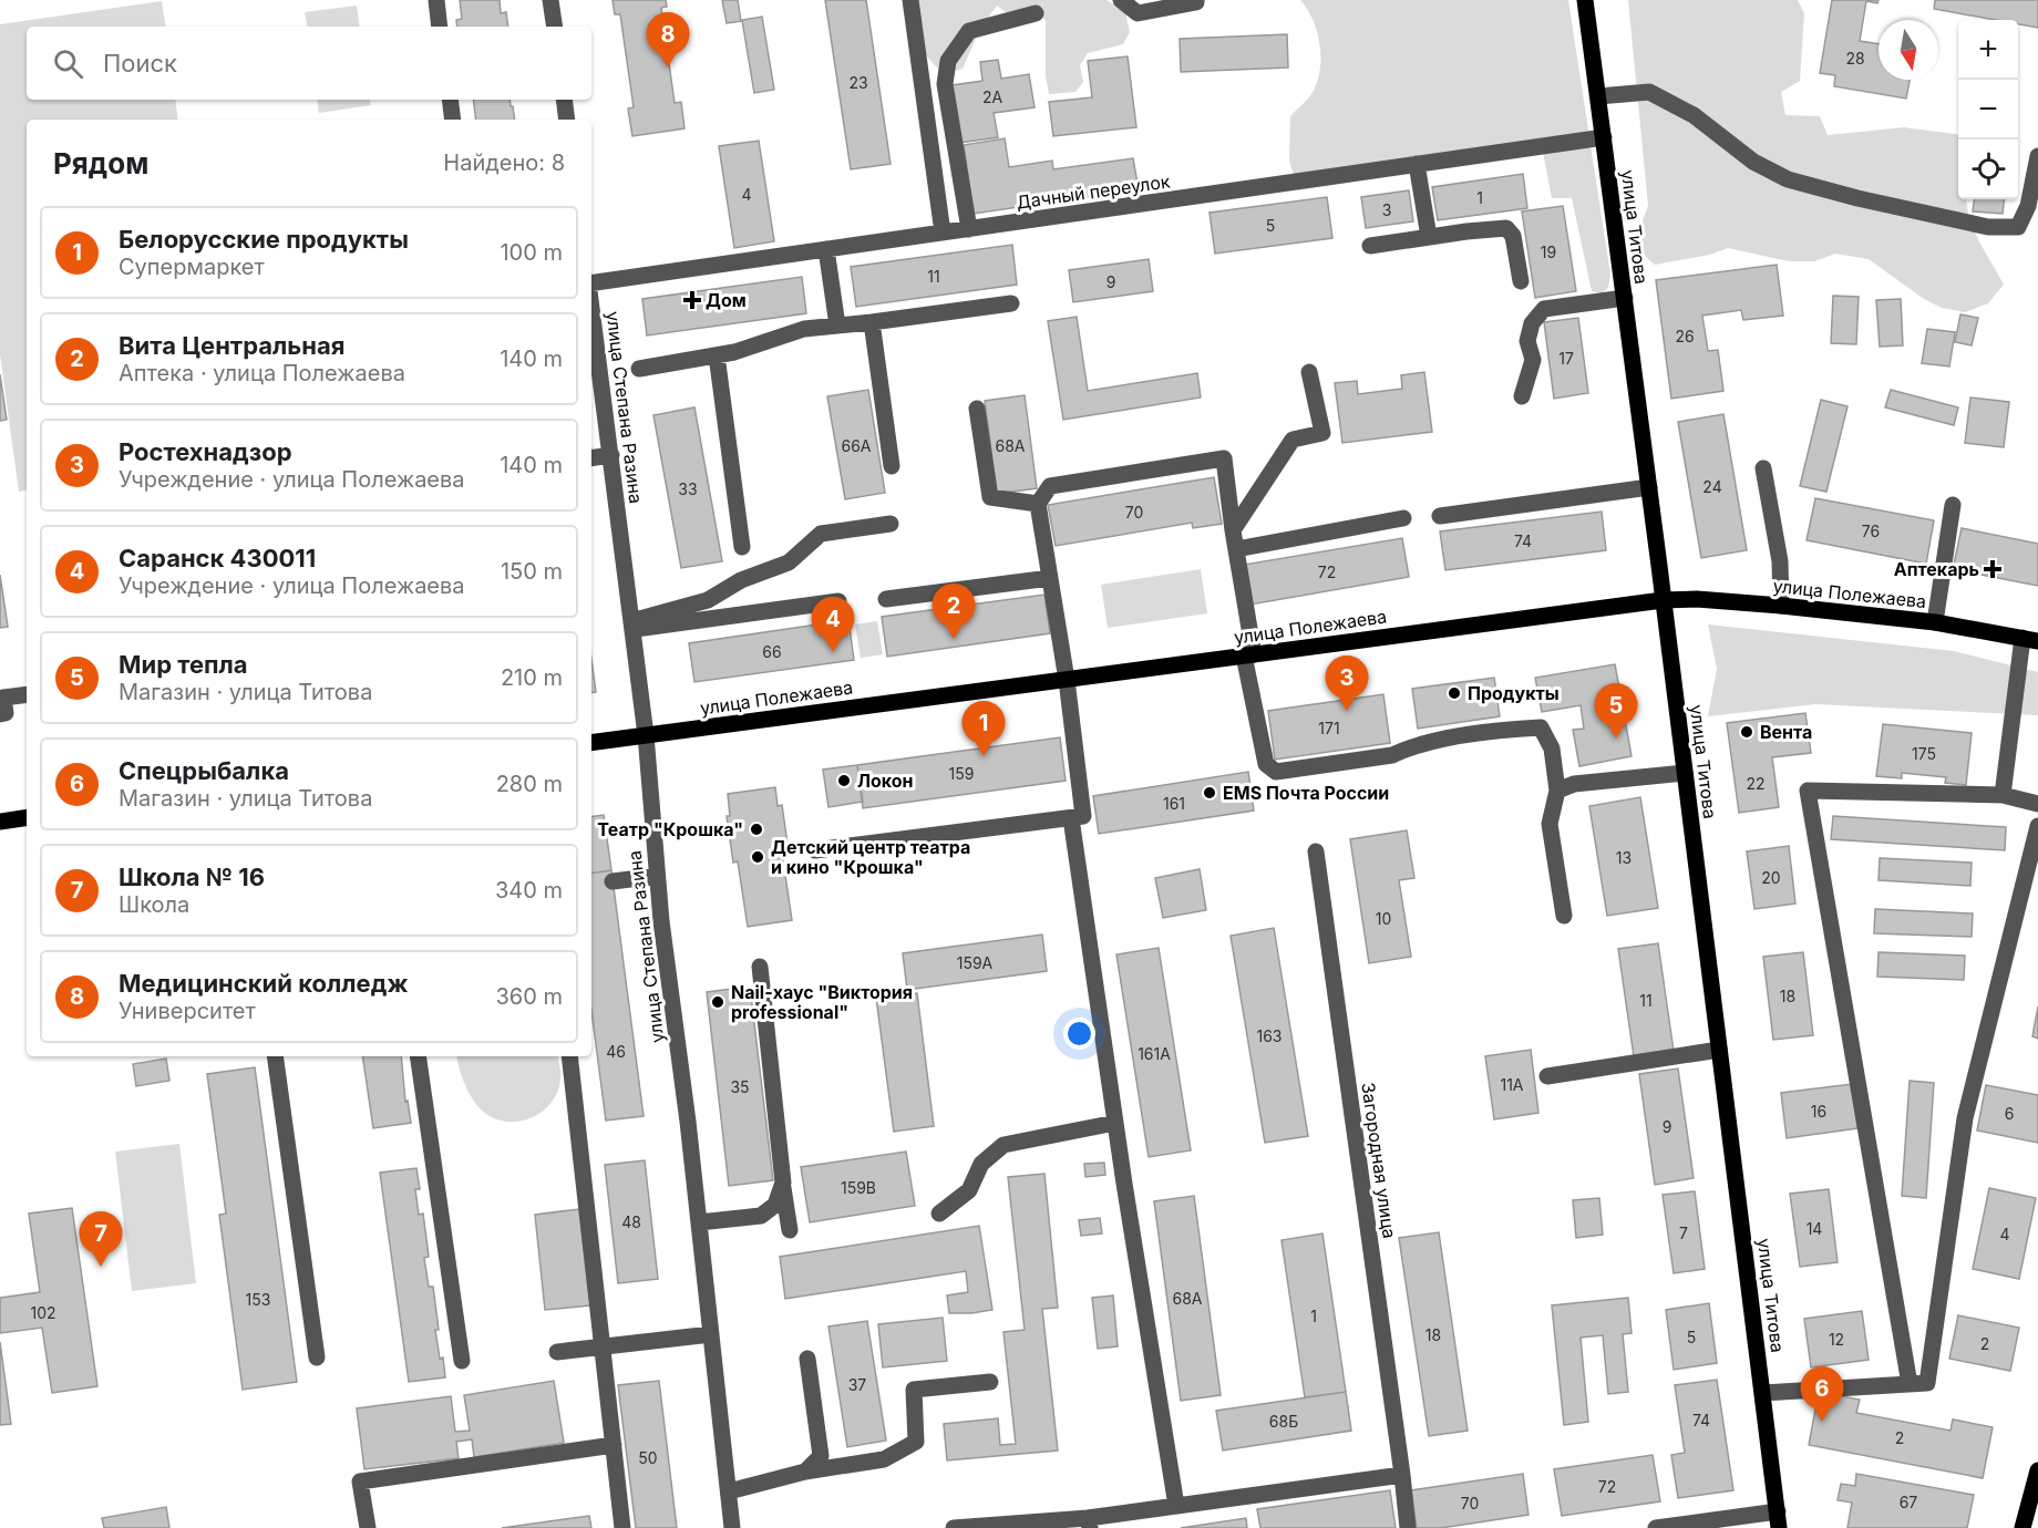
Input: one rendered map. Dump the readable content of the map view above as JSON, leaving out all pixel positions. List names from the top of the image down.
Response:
{
  "streets": {
    "main road": ["улица Титова", "улица Полежаева"],
    "street": ["Дачный переулок", "улица Степана Разина", "Загородная улица"]
  },
  "crossings": [
    ["Дачный переулок", "улица Титова"],
    ["улица Титова", "улица Полежаева"],
    ["улица Степана Разина", "улица Полежаева"]
  ],
  "places": {
    "health": ["Дом", "Аптекарь"],
    "other": [
      "Продукты",
      "Вента",
      "Локон",
      "EMS Почта России",
      "Театр \"Крошка\"",
      "Детский центр театра и кино \"Крошка\"",
      "Nail-хаус \"Виктория professional\""
    ]
  },
  "house_numbers": [
    "28",
    "23",
    "2А",
    "4",
    "1",
    "3",
    "5",
    "19",
    "11",
    "9",
    "26",
    "17",
    "66А",
    "68А",
    "24",
    "33",
    "70",
    "76",
    "74",
    "72",
    "66",
    "171",
    "175",
    "159",
    "22",
    "161",
    "13",
    "20",
    "10",
    "159А",
    "18",
    "11",
    "163",
    "46",
    "161А",
    "11А",
    "35",
    "16",
    "6",
    "9",
    "159В",
    "48",
    "14",
    "7",
    "4",
    "68А",
    "153",
    "102",
    "1",
    "18",
    "5",
    "12",
    "2",
    "37",
    "74",
    "68Б",
    "2",
    "50",
    "72",
    "67",
    "70"
  ],
  "north": "bottom",
  "page": {
    "pins": [
      "8",
      "2",
      "4",
      "3",
      "5",
      "1",
      "7",
      "6"
    ],
    "map_buttons": ["+", "−"],
    "search": "Поиск",
    "heading": ["Рядом", "Найдено: 8"],
    "list": [
      {
        "mark": "1",
        "name": "Белорусские продукты",
        "note": "Супермаркет",
        "value": "100 m"
      },
      {
        "mark": "2",
        "name": "Вита Центральная",
        "note": "Аптека · улица Полежаева",
        "value": "140 m"
      },
      {
        "mark": "3",
        "name": "Ростехнадзор",
        "note": "Учреждение · улица Полежаева",
        "value": "140 m"
      },
      {
        "mark": "4",
        "name": "Саранск 430011",
        "note": "Учреждение · улица Полежаева",
        "value": "150 m"
      },
      {
        "mark": "5",
        "name": "Мир тепла",
        "note": "Магазин · улица Титова",
        "value": "210 m"
      },
      {
        "mark": "6",
        "name": "Спецрыбалка",
        "note": "Магазин · улица Титова",
        "value": "280 m"
      },
      {
        "mark": "7",
        "name": "Школа № 16",
        "note": "Школа",
        "value": "340 m"
      },
      {
        "mark": "8",
        "name": "Медицинский колледж",
        "note": "Университет",
        "value": "360 m"
      }
    ]
  }
}
